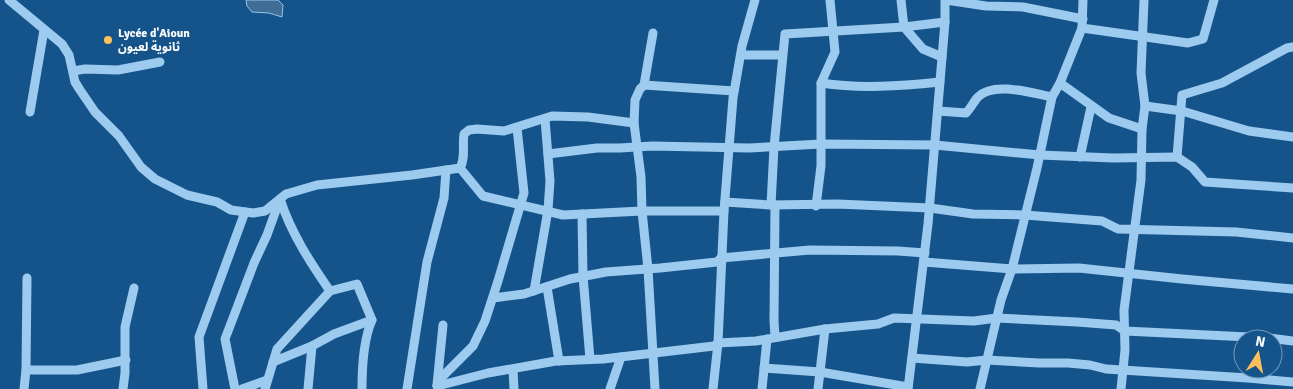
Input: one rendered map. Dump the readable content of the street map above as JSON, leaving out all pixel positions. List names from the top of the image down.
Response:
{
  "places": ["Lycée d'Aioun ثانوية لعيون"],
  "north": "top"
}
